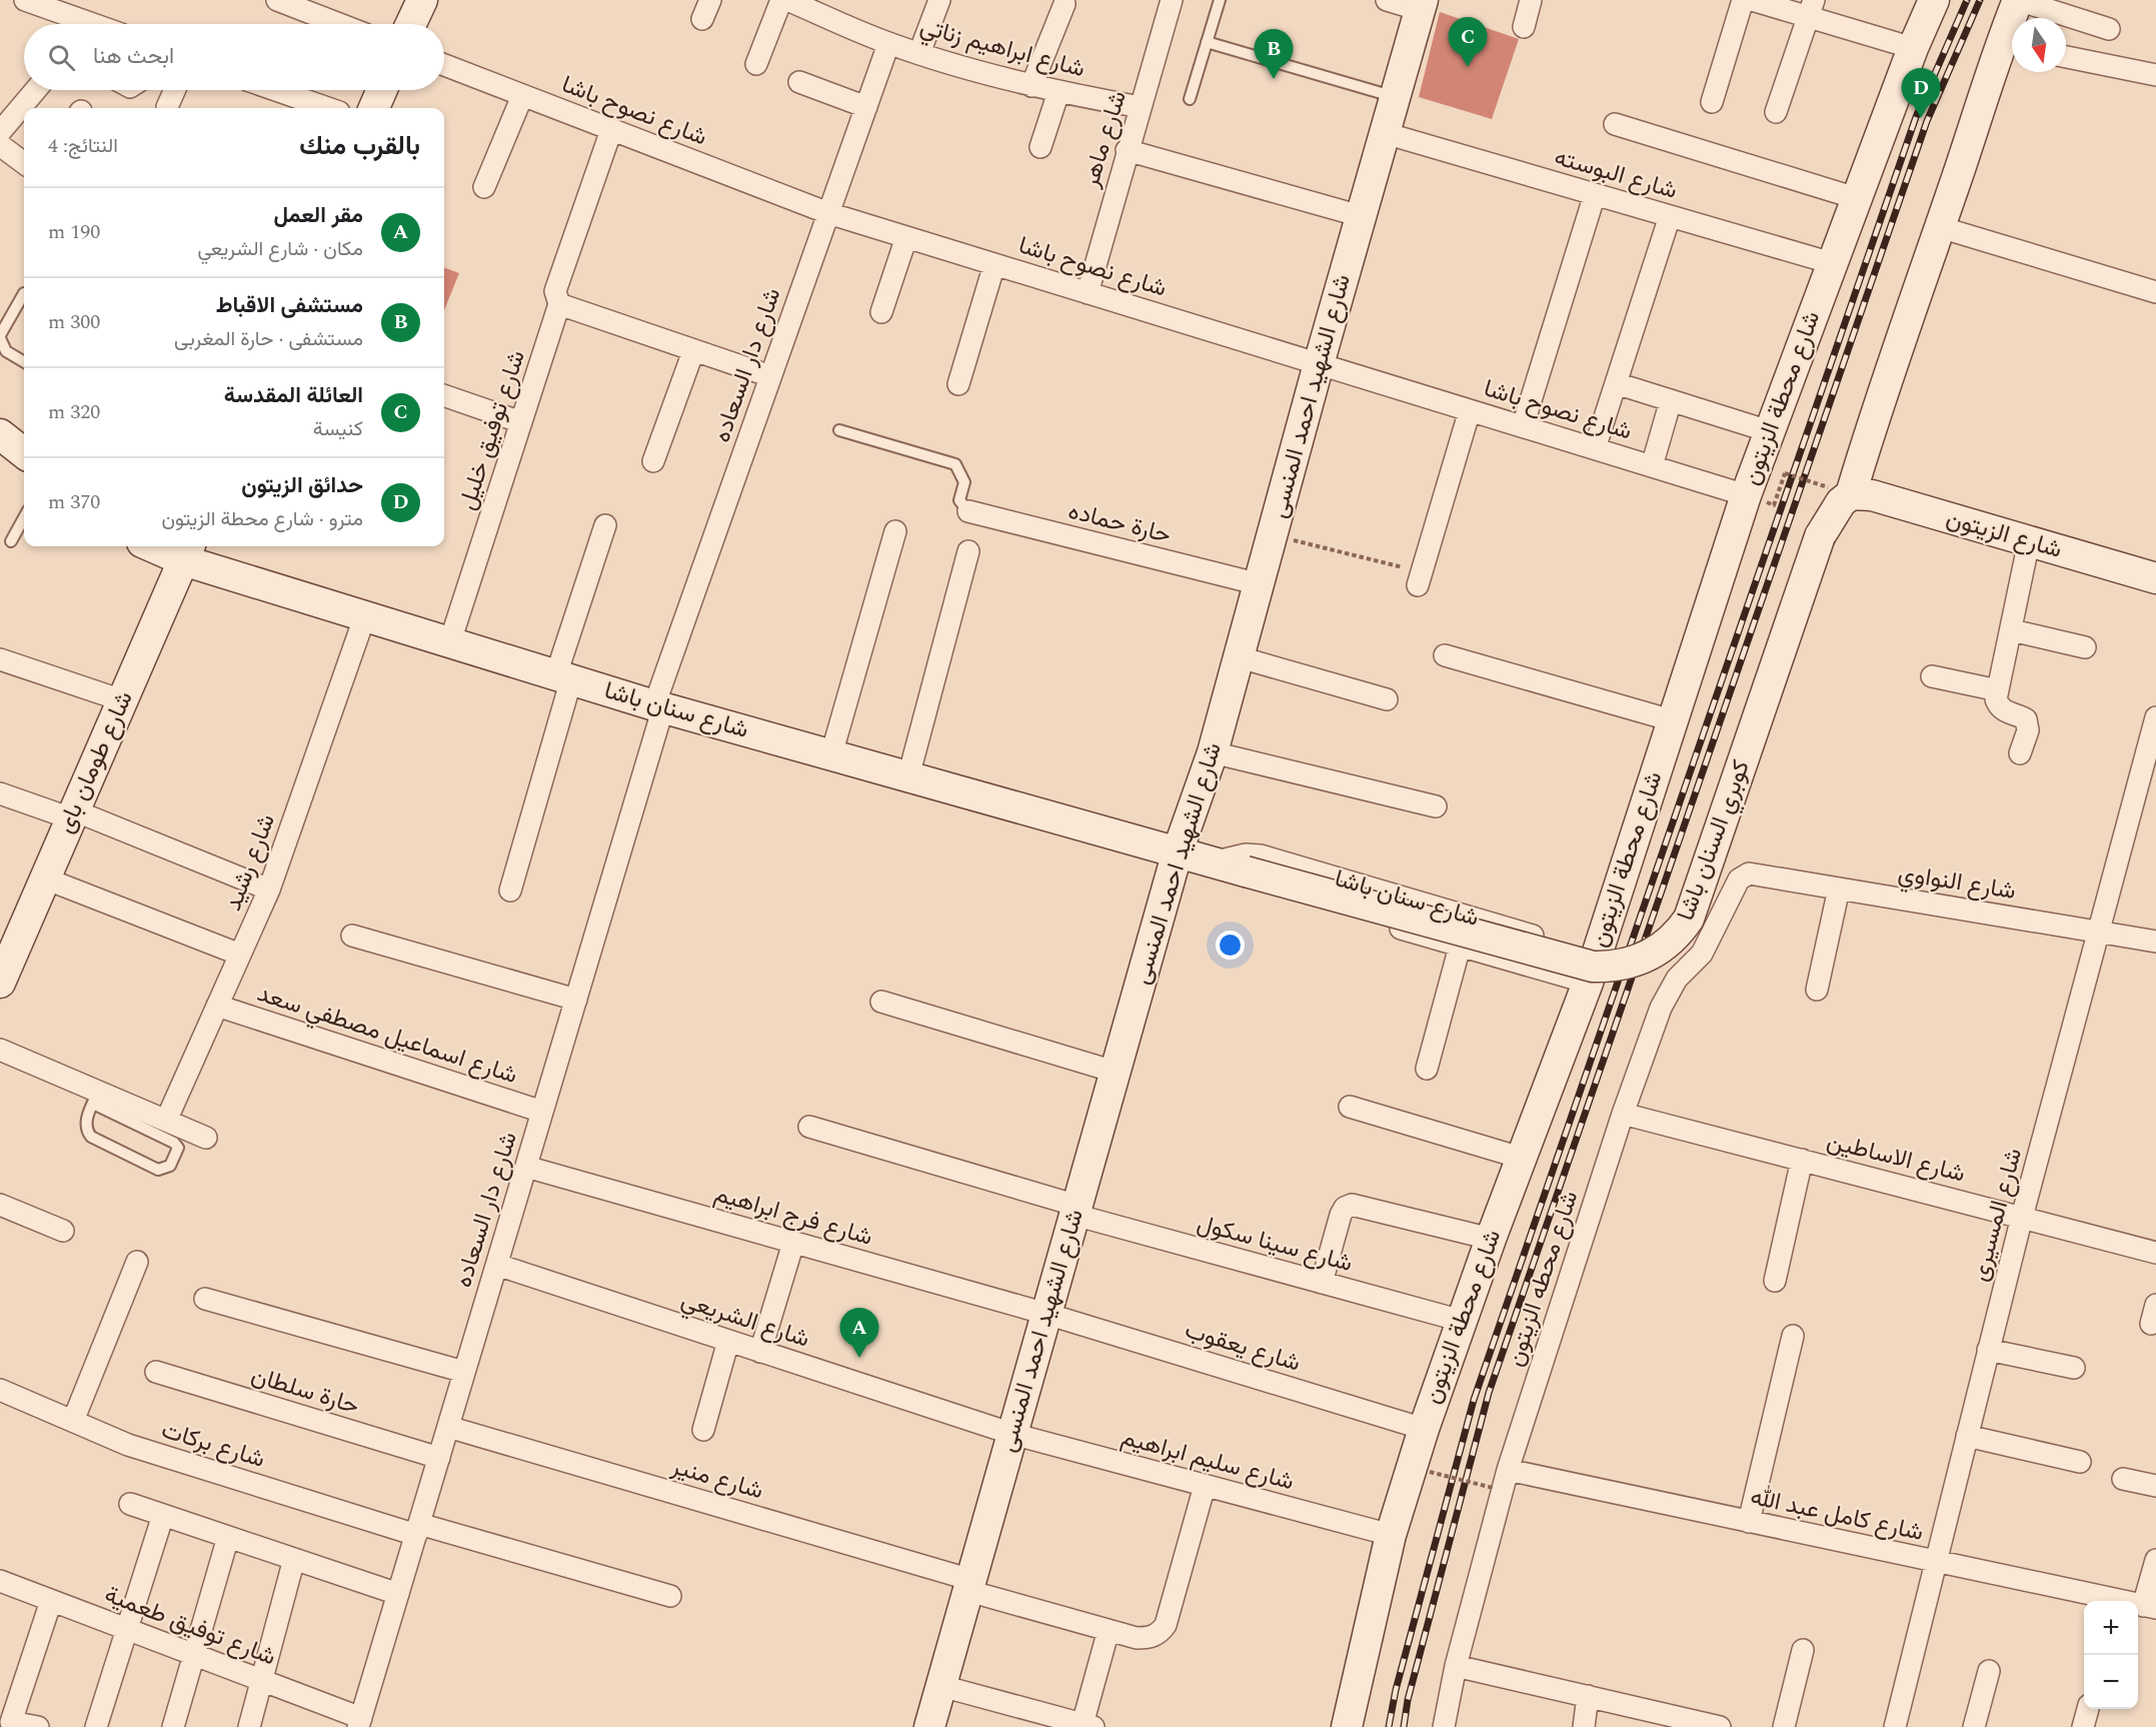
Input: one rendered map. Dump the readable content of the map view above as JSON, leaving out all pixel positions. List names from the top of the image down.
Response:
{
  "streets": {
    "street": [
      "شارع ابراهيم زناتي",
      "شارع نصوح باشا",
      "شارع ماهر",
      "شارع البوسته",
      "شارع دار السعاده",
      "شارع الشهيد احمد المنسى",
      "شارع محطة الزيتون",
      "شارع توفيق خليل",
      "حارة حماده",
      "شارع الزيتون",
      "شارع سنان باشا",
      "شارع طومان باى",
      "كوبري السنان باشا",
      "شارع رشيد",
      "شارع النواوي",
      "شارع اسماعيل مصطفي سعد",
      "شارع الاساطين",
      "شارع المسيرى",
      "شارع فرج ابراهيم",
      "شارع سينا سكول",
      "شارع محطه الزيتون",
      "شارع الشريعي",
      "شارع يعقوب",
      "حارة سلطان",
      "شارع بركات",
      "شارع سليم ابراهيم",
      "شارع منير",
      "شارع كامل عبد الله",
      "شارع توفيق طعمية"
    ]
  },
  "crossings": [
    ["شارع ابراهيم زناتي", "شارع ماهر"],
    ["شارع ابراهيم زناتي", "شارع دار السعاده"],
    ["شارع نصوح باشا", "شارع ماهر"],
    ["شارع نصوح باشا", "شارع دار السعاده"],
    ["شارع نصوح باشا", "شارع الشهيد احمد المنسى"],
    ["شارع نصوح باشا", "شارع محطة الزيتون"],
    ["شارع نصوح باشا", "شارع توفيق خليل"],
    ["شارع البوسته", "شارع الشهيد احمد المنسى"],
    ["شارع البوسته", "شارع محطة الزيتون"],
    ["شارع دار السعاده", "شارع سنان باشا"],
    ["شارع دار السعاده", "شارع اسماعيل مصطفي سعد"],
    ["شارع دار السعاده", "شارع فرج ابراهيم"],
    ["شارع دار السعاده", "شارع الشريعي"],
    ["شارع دار السعاده", "حارة سلطان"],
    ["شارع دار السعاده", "شارع بركات"],
    ["شارع دار السعاده", "شارع منير"],
    ["شارع دار السعاده", "شارع توفيق طعمية"],
    ["شارع الشهيد احمد المنسى", "حارة حماده"],
    ["شارع الشهيد احمد المنسى", "شارع سنان باشا"],
    ["شارع الشهيد احمد المنسى", "شارع فرج ابراهيم"],
    ["شارع الشهيد احمد المنسى", "شارع سينا سكول"],
    ["شارع الشهيد احمد المنسى", "شارع الشريعي"],
    ["شارع الشهيد احمد المنسى", "شارع يعقوب"],
    ["شارع الشهيد احمد المنسى", "شارع سليم ابراهيم"],
    ["شارع الشهيد احمد المنسى", "شارع منير"],
    ["شارع محطة الزيتون", "شارع سنان باشا"],
    ["شارع محطة الزيتون", "شارع سينا سكول"],
    ["شارع محطة الزيتون", "شارع يعقوب"],
    ["شارع محطة الزيتون", "شارع سليم ابراهيم"],
    ["شارع توفيق خليل", "شارع سنان باشا"],
    ["شارع الزيتون", "كوبري السنان باشا"],
    ["شارع سنان باشا", "شارع طومان باى"],
    ["شارع سنان باشا", "كوبري السنان باشا"],
    ["شارع سنان باشا", "شارع رشيد"],
    ["شارع رشيد", "شارع اسماعيل مصطفي سعد"],
    ["شارع النواوي", "شارع المسيرى"],
    ["شارع النواوي", "شارع محطه الزيتون"],
    ["شارع الاساطين", "شارع المسيرى"],
    ["شارع الاساطين", "شارع محطه الزيتون"],
    ["شارع المسيرى", "شارع كامل عبد الله"],
    ["شارع فرج ابراهيم", "شارع يعقوب"],
    ["شارع محطه الزيتون", "شارع كامل عبد الله"],
    ["شارع الشريعي", "شارع سليم ابراهيم"],
    ["شارع سليم ابراهيم", "شارع منير"]
  ],
  "north": "bottom",
  "page": {
    "pins": [
      "C",
      "B",
      "D",
      "A"
    ],
    "search": "ابحث هنا",
    "heading": ["بالقرب منك", "النتائج: 4"],
    "list": [
      {
        "mark": "A",
        "name": "مقر العمل",
        "note": "مكان · شارع الشريعي",
        "value": "190 m"
      },
      {
        "mark": "B",
        "name": "مستشفى الاقباط",
        "note": "مستشفى · حارة المغربى",
        "value": "300 m"
      },
      {
        "mark": "C",
        "name": "العائلة المقدسة",
        "note": "كنيسة",
        "value": "320 m"
      },
      {
        "mark": "D",
        "name": "حدائق الزيتون",
        "note": "مترو · شارع محطة الزيتون",
        "value": "370 m"
      }
    ],
    "map_buttons": ["+", "−"]
  }
}
